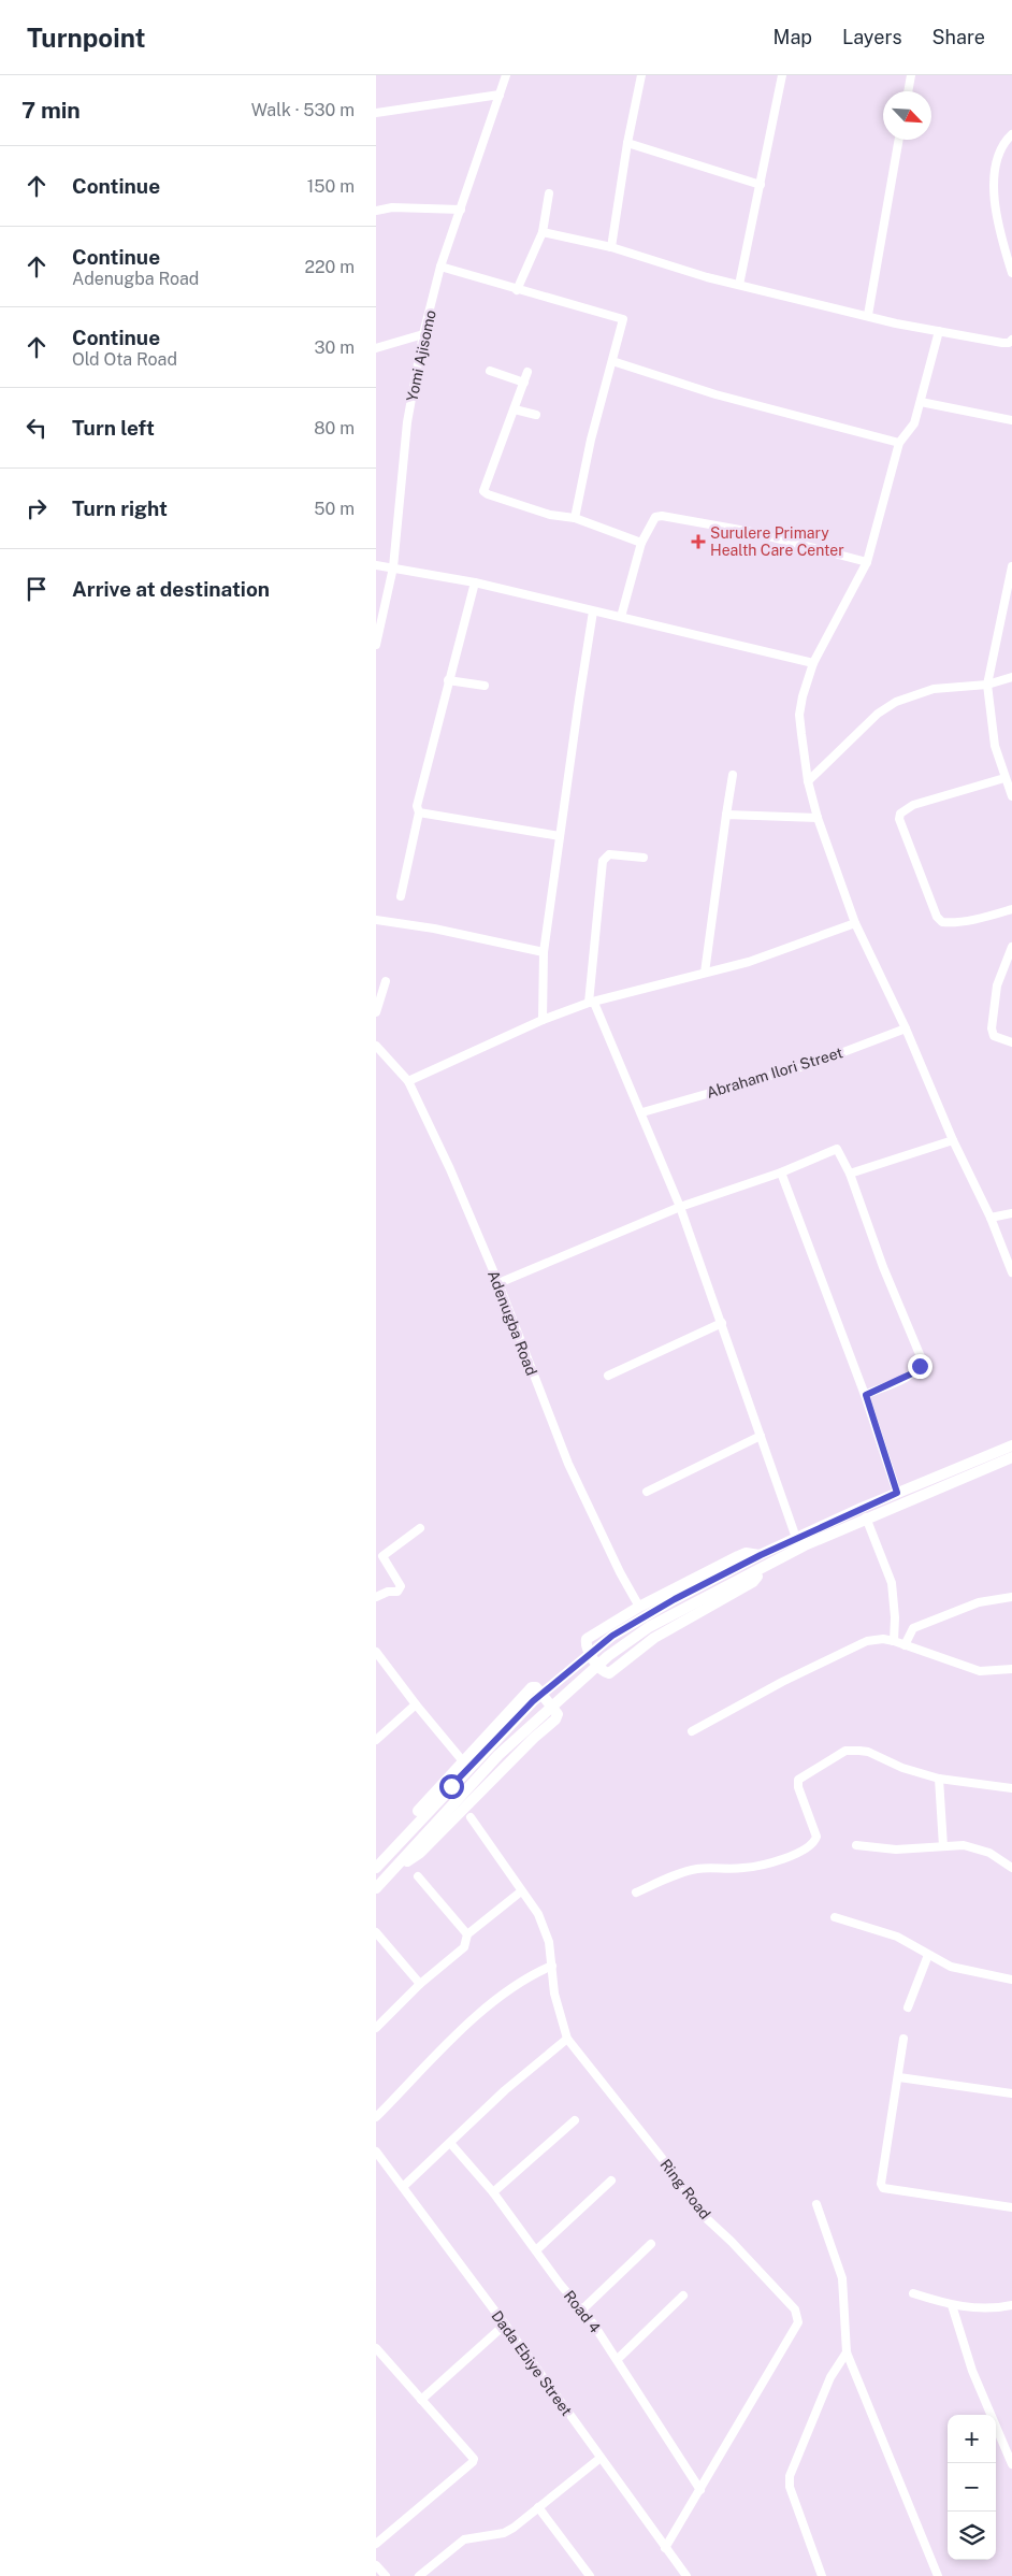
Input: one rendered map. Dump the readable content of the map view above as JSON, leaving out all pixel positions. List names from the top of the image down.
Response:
{
  "streets": {
    "street": [
      "Yomi Ajisomo",
      "Abraham Ilori Street",
      "Adenugba Road",
      "Ring Road",
      "Road 4",
      "Dada Ebiye Street"
    ]
  },
  "crossings": [
    ["Ring Road", "Road 4"],
    ["Ring Road", "Dada Ebiye Street"]
  ],
  "places": {
    "health": ["Surulere Primary Health Care Center"]
  },
  "north": "bottom right",
  "page": {
    "header": "Turnpoint",
    "nav": ["Map", "Layers", "Share"],
    "heading": ["7 min", "Walk · 530 m"],
    "list": [
      ["Continue", "150 m"],
      ["Continue", "Adenugba Road", "220 m"],
      ["Continue", "Old Ota Road", "30 m"],
      ["Turn left", "80 m"],
      ["Turn right", "50 m"],
      "Arrive at destination"
    ],
    "map_buttons": ["+", "−"]
  }
}
